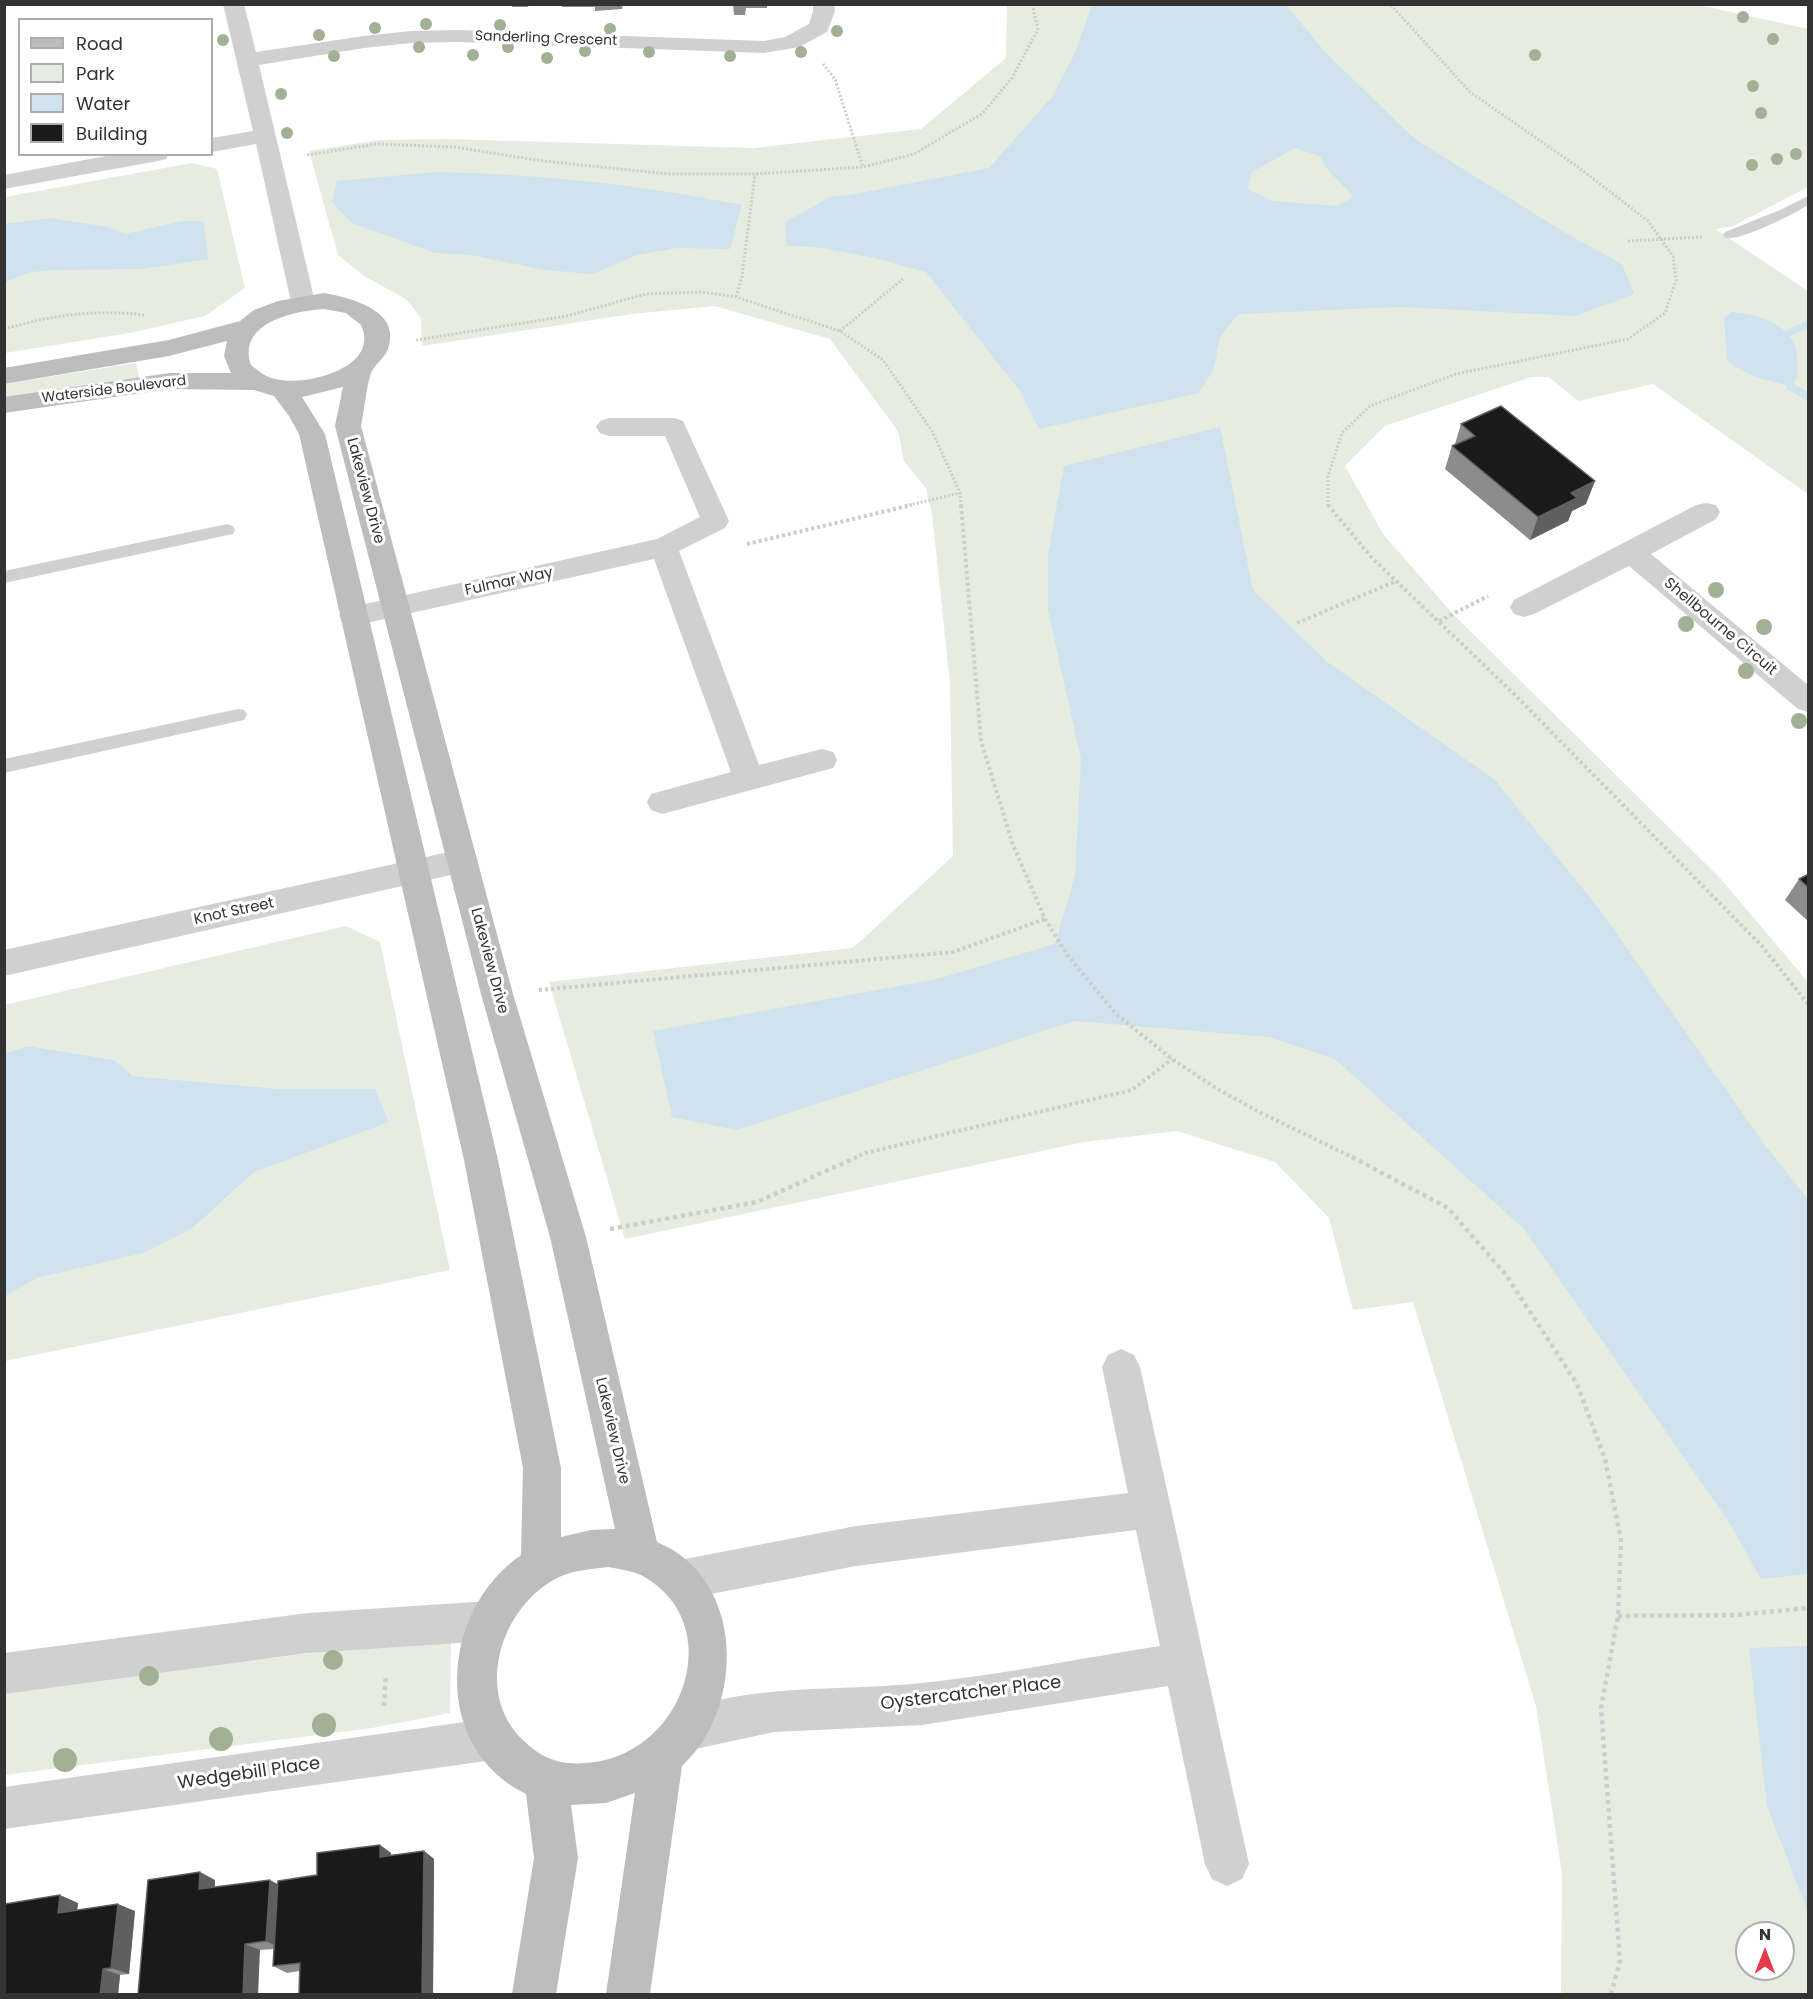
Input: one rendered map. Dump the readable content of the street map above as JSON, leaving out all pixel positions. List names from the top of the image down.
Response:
{
  "streets": {
    "street": [
      "Sanderling Crescent",
      "Waterside Boulevard",
      "Lakeview Drive",
      "Fulmar Way",
      "Shellbourne Circuit",
      "Knot Street",
      "Oystercatcher Place",
      "Wedgebill Place"
    ]
  },
  "crossings": [
    ["Waterside Boulevard", "Lakeview Drive"],
    ["Lakeview Drive", "Fulmar Way"],
    ["Lakeview Drive", "Knot Street"]
  ],
  "legend": [
    "Road",
    "Park",
    "Water",
    "Building"
  ],
  "north": "top"
}
